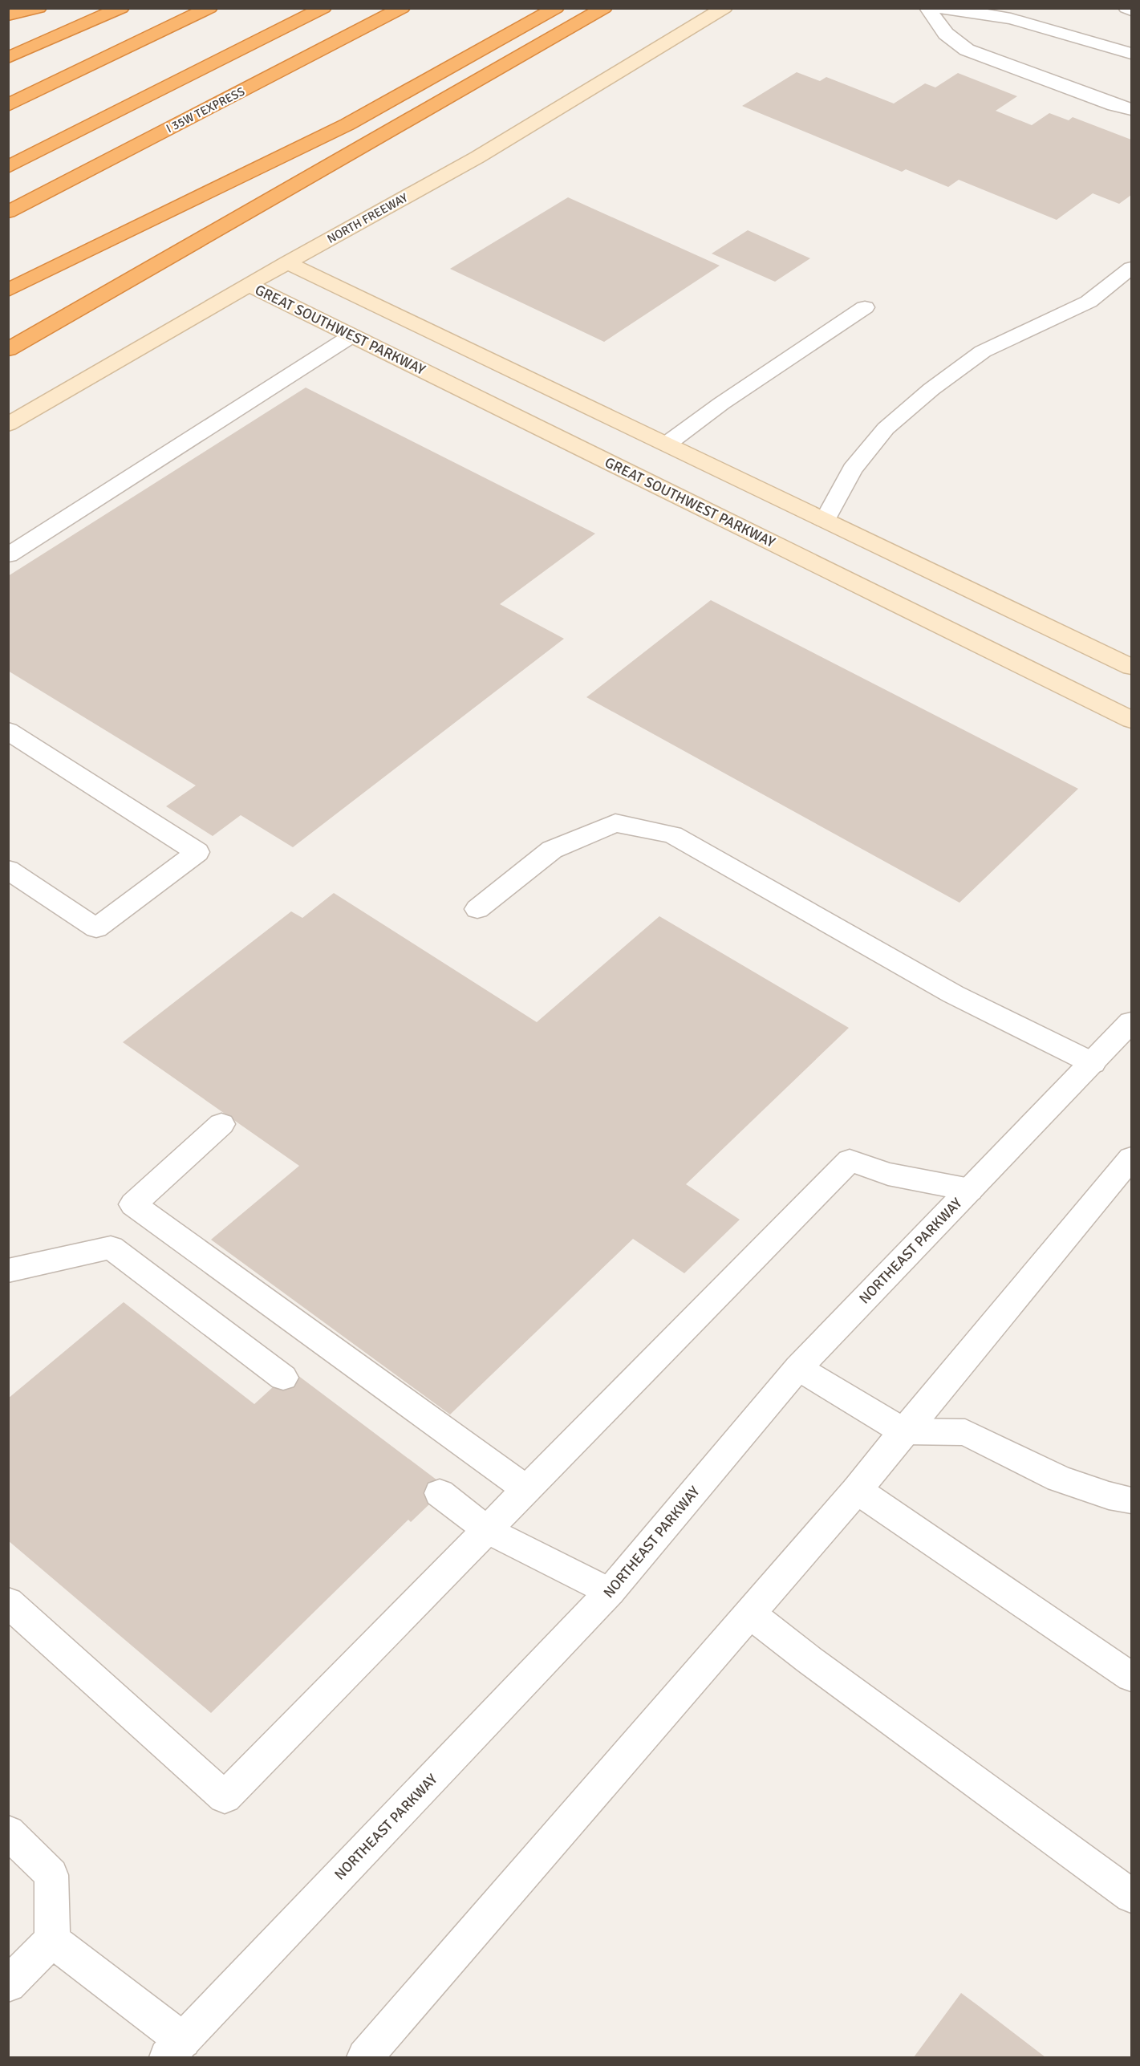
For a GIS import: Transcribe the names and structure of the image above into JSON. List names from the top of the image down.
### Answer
{
  "streets": {
    "highway": ["I 35W TEXPRESS"],
    "street": ["NORTH FREEWAY", "GREAT SOUTHWEST PARKWAY", "NORTHEAST PARKWAY"]
  },
  "crossings": [
    ["NORTH FREEWAY", "GREAT SOUTHWEST PARKWAY"]
  ]
}
